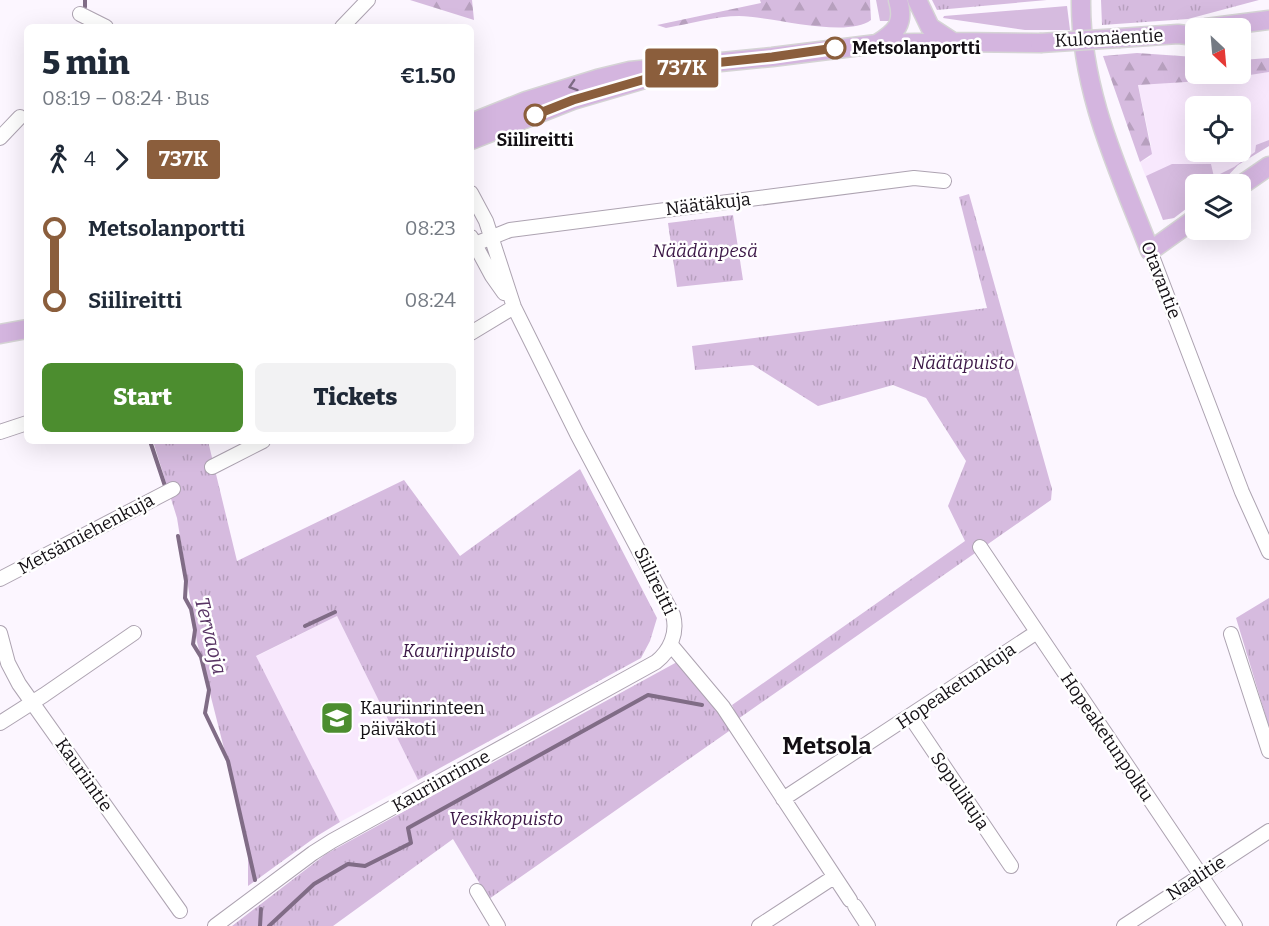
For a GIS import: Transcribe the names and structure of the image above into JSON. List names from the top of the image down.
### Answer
{
  "streets": {
    "main road": ["Kulomäentie", "Otavantie"],
    "street": [
      "Näätäkuja",
      "Metsämiehenkuja",
      "Siilireitti",
      "Hopeaketunkuja",
      "Hopeaketunpolku",
      "Kauriintie",
      "Kauriinrinne",
      "Sopulikuja",
      "Naalitie"
    ]
  },
  "crossings": [
    ["Näätäkuja", "Siilireitti"],
    ["Siilireitti", "Kauriinrinne"],
    ["Hopeaketunkuja", "Hopeaketunpolku"],
    ["Hopeaketunkuja", "Sopulikuja"],
    ["Hopeaketunpolku", "Naalitie"]
  ],
  "districts": ["Metsola"],
  "water": ["Tervaoja"],
  "parks": [
    "Näädänpesä",
    "Näätäpuisto",
    "Kauriinpuisto",
    "Vesikkopuisto"
  ],
  "places": {
    "other": ["Metsolanportti", "Siilireitti"],
    "school or university": ["Kauriinrinteen päiväkoti"]
  },
  "lines": ["bus line 737K"],
  "north": "bottom right",
  "page": {
    "on_map": "737K",
    "heading": ["5 min", "08:19 – 08:24 · Bus", "€1.50"],
    "legs": ["4", "737K"],
    "list": [
      {
        "name": "Metsolanportti",
        "value": "08:23"
      },
      {
        "name": "Siilireitti",
        "value": "08:24"
      }
    ],
    "buttons": ["Start", "Tickets"]
  }
}
